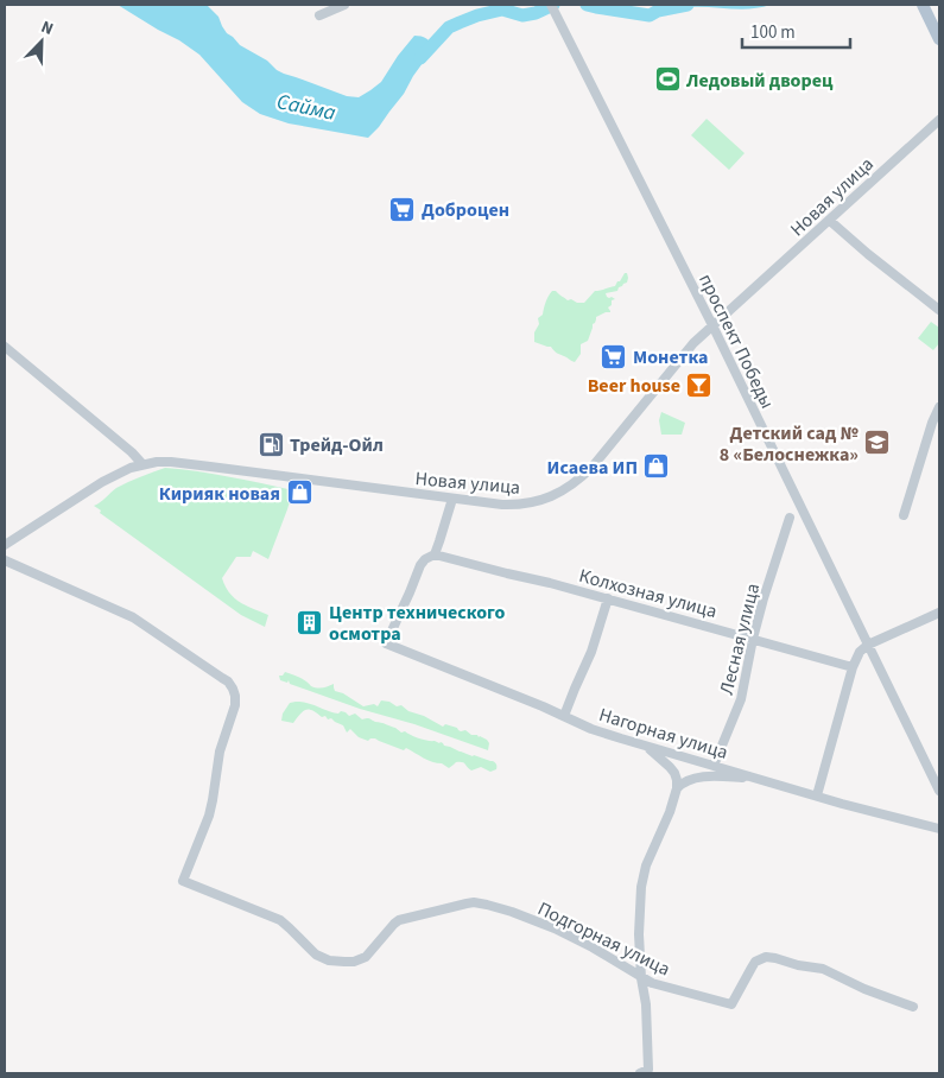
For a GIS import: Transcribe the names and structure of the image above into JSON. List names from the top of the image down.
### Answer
{
  "streets": {
    "street": [
      "Новая улица",
      "проспект Победы",
      "Колхозная улица",
      "Лесная улица",
      "Нагорная улица",
      "Подгорная улица"
    ]
  },
  "crossings": [
    ["Новая улица", "проспект Победы"],
    ["Колхозная улица", "Лесная улица"],
    ["Колхозная улица", "Нагорная улица"],
    ["Лесная улица", "Нагорная улица"]
  ],
  "water": ["Сайма"],
  "places": {
    "sports": ["Ледовый дворец"],
    "supermarket": ["Доброцен", "Монетка"],
    "bar": ["Beer house"],
    "school or university": ["Детский сад № 8 «Белоснежка»"],
    "fuel station": ["Трейд-Ойл"],
    "shop": ["Исаева ИП", "Кирияк новая"],
    "building": ["Центр технического осмотра"]
  },
  "scale_bar": "100 m",
  "north": "top right"
}
